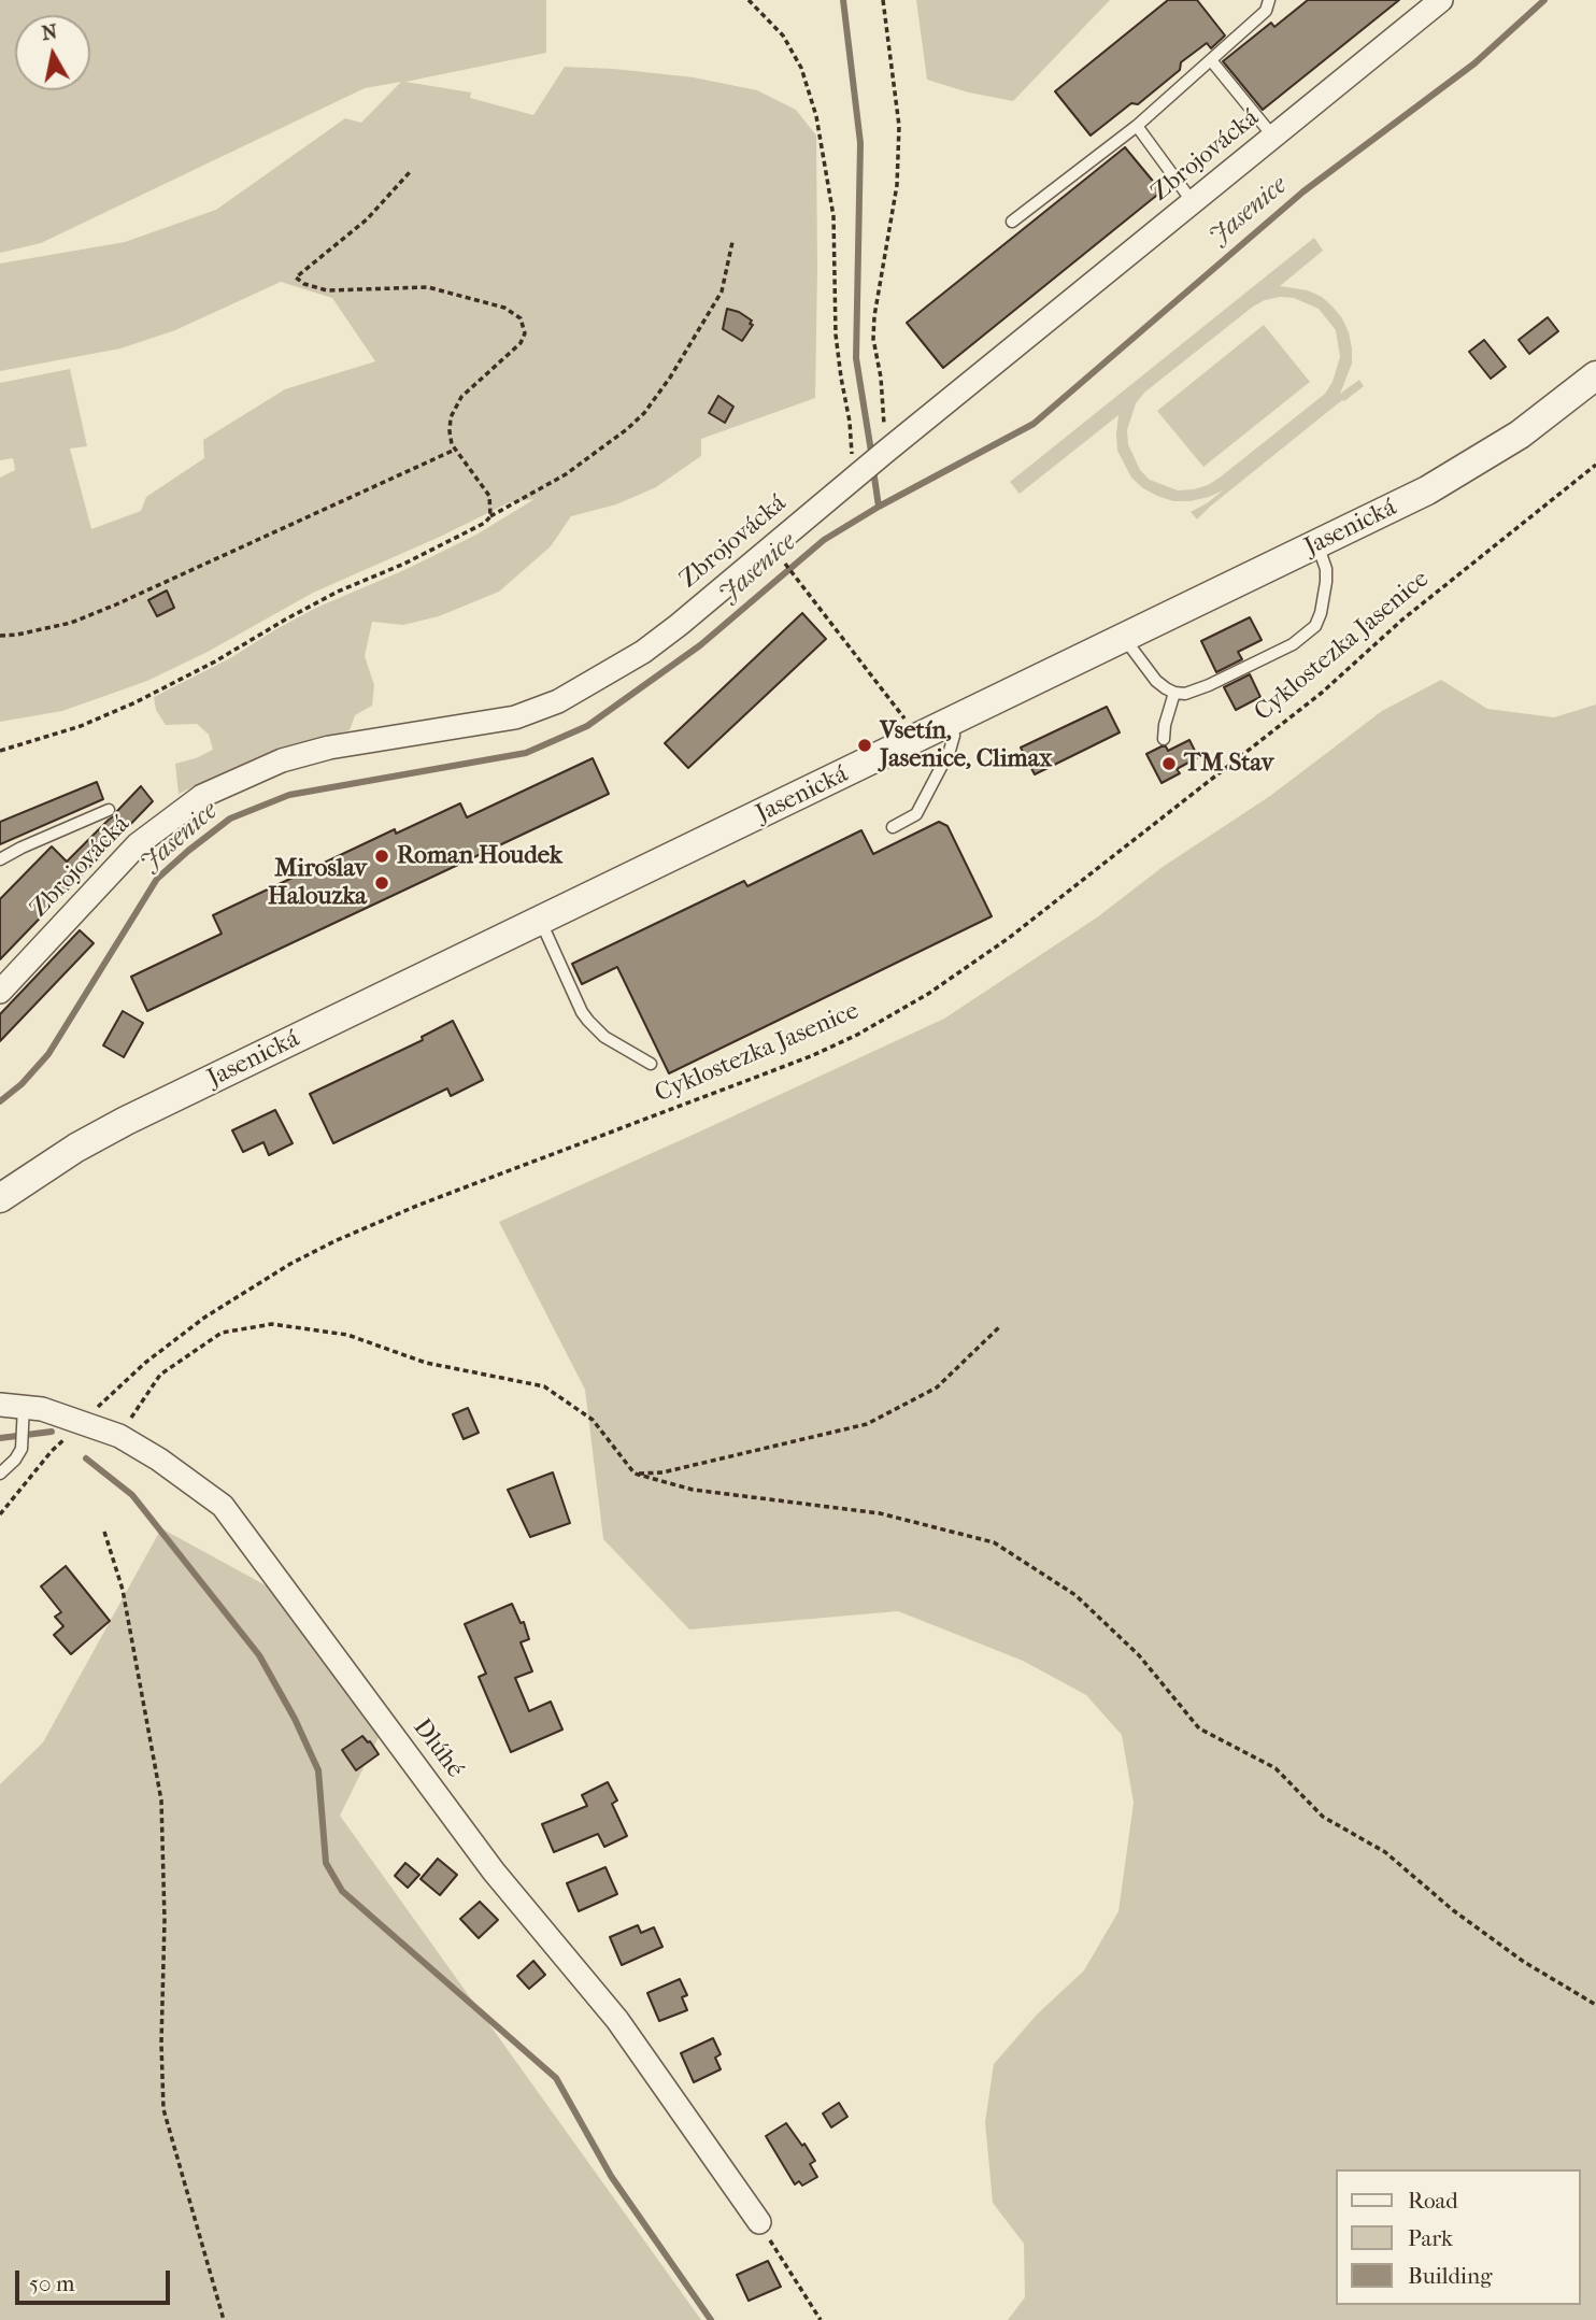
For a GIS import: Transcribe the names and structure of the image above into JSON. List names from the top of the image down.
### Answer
{
  "streets": {
    "street": ["Zbrojovácká", "Jasenická", "Dlúhé"],
    "path": ["Cyklostezka Jasenice"]
  },
  "crossings": [
    ["Cyklostezka Jasenice", "Dlúhé"]
  ],
  "water": ["Jasenice"],
  "places": [
    "Vsetín, Jasenice, Climax",
    "TM Stav",
    "Roman Houdek",
    "Miroslav Halouzka"
  ],
  "legend": ["Road", "Park", "Building"],
  "scale_bar": "50 m",
  "north": "top"
}
